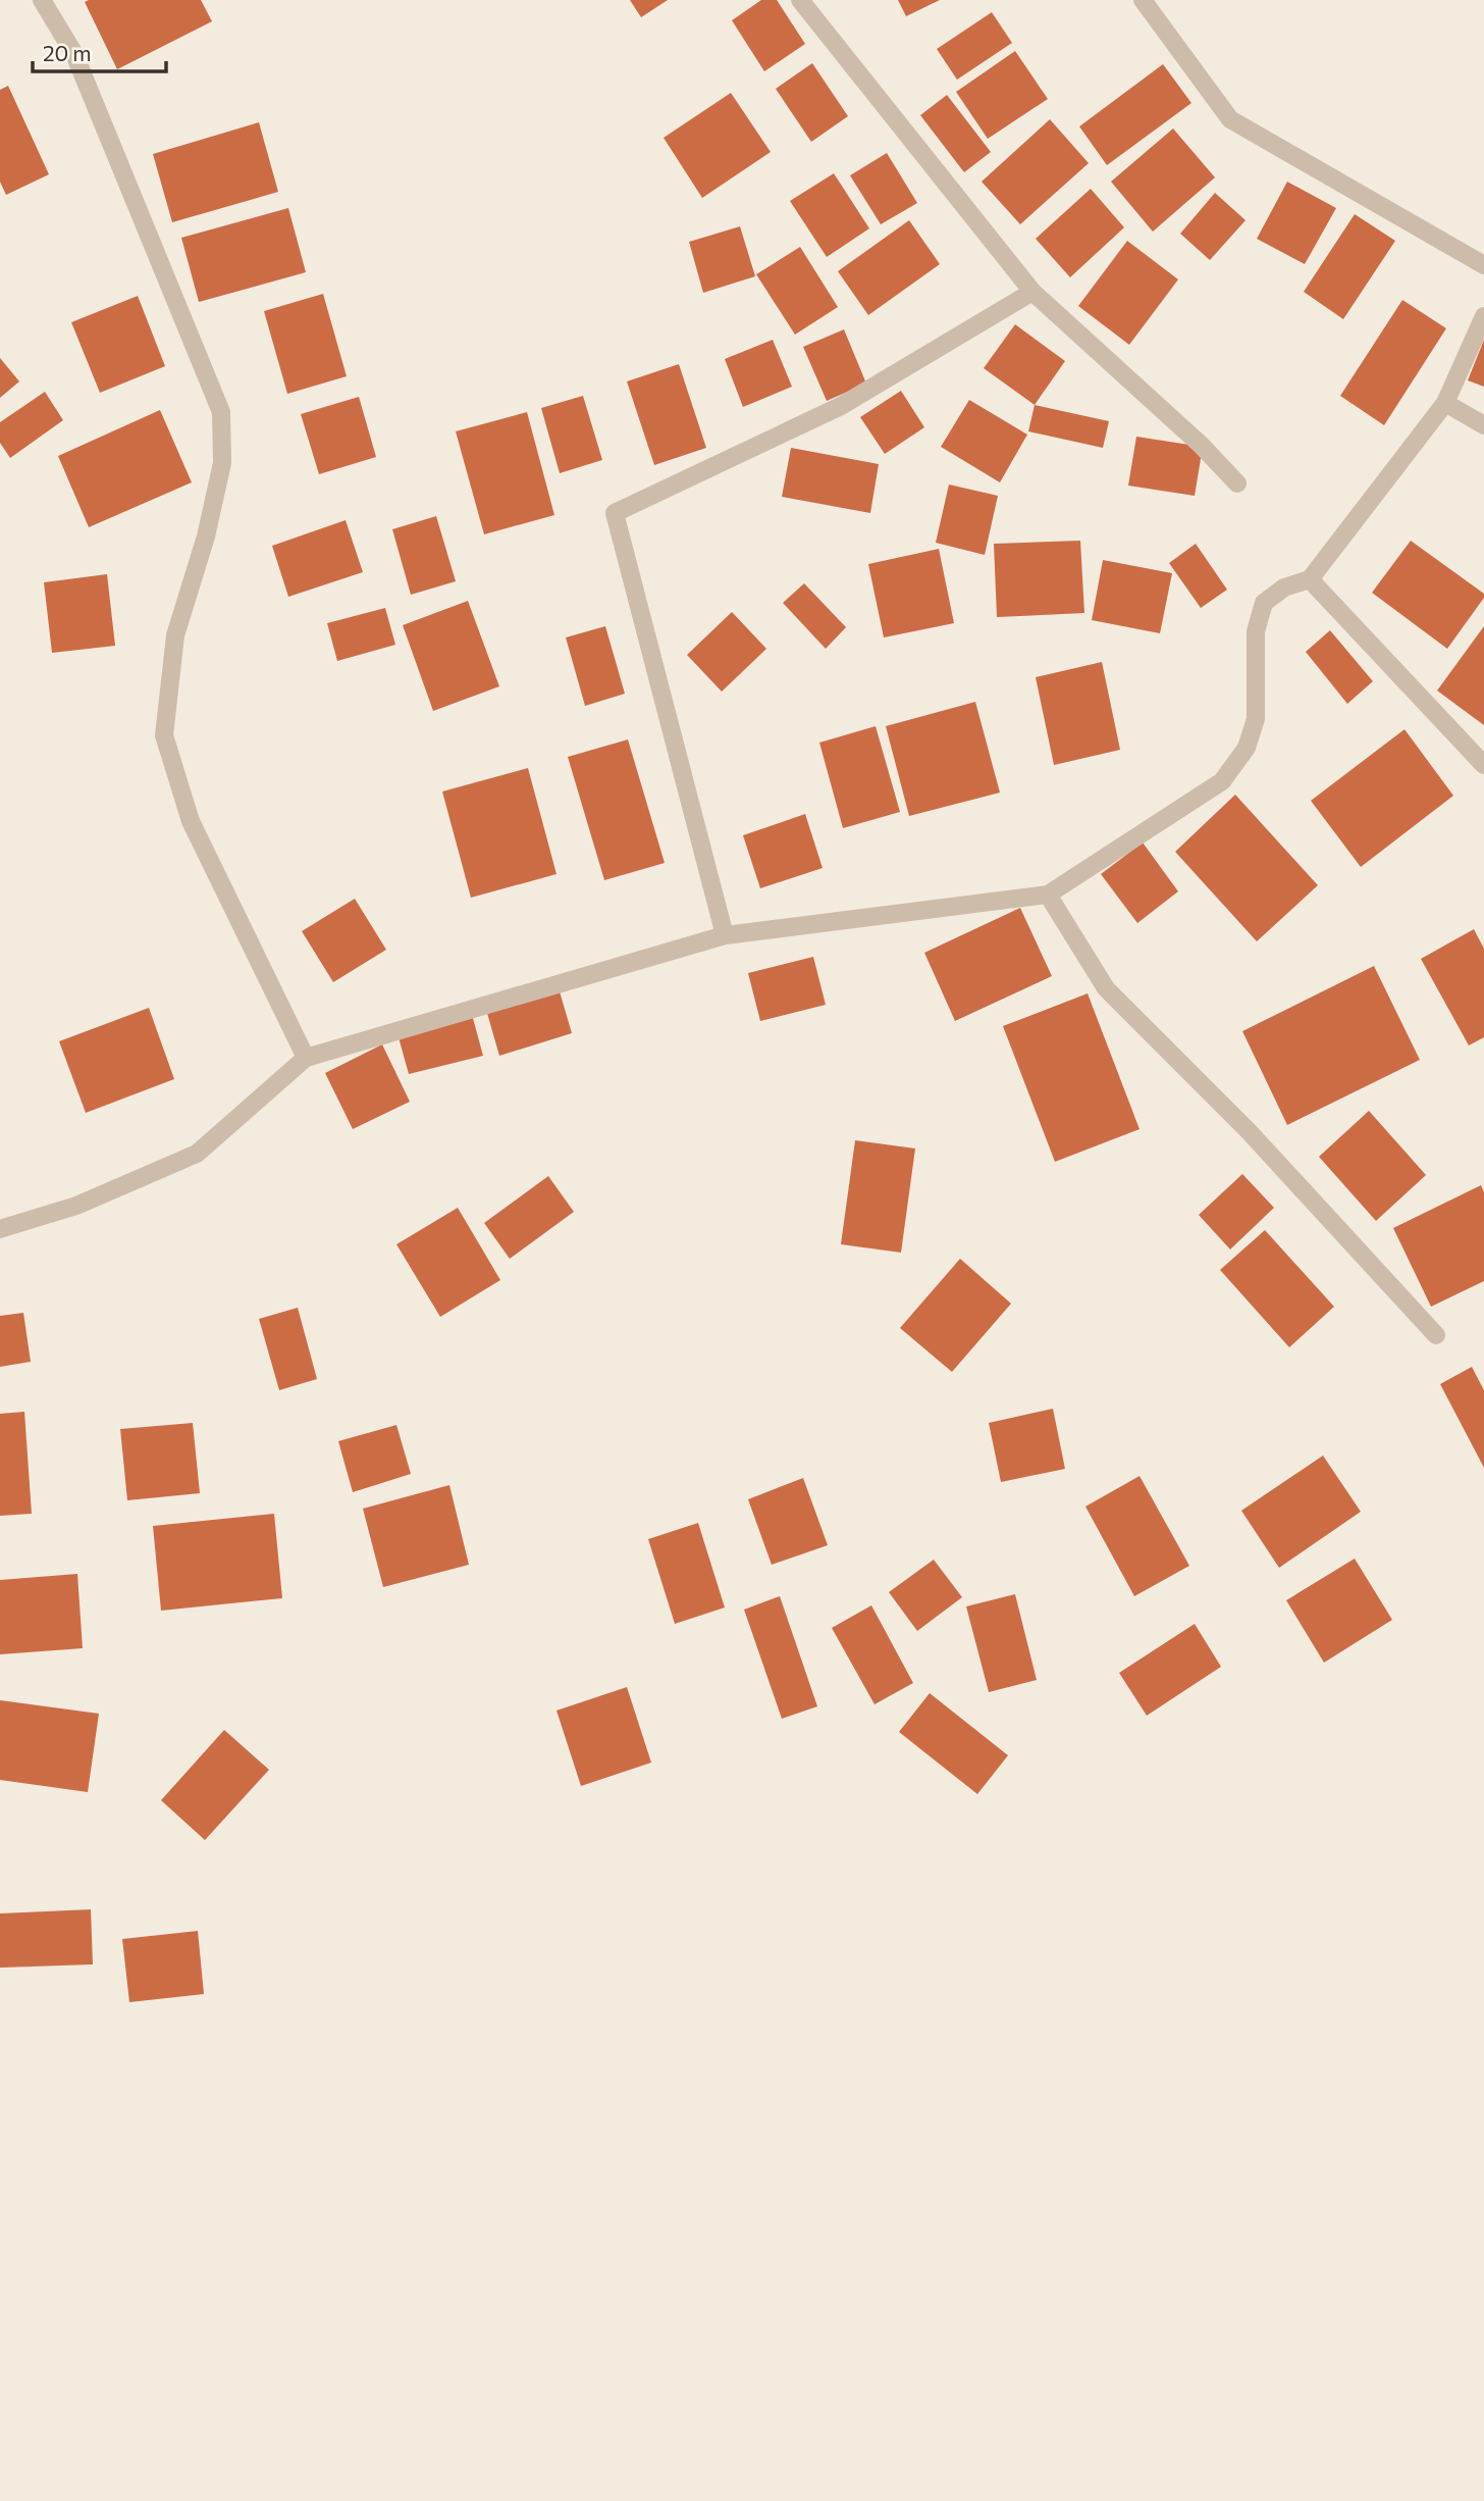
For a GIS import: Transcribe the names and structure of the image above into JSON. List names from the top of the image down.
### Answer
{
  "scale_bar": "20 m"
}
